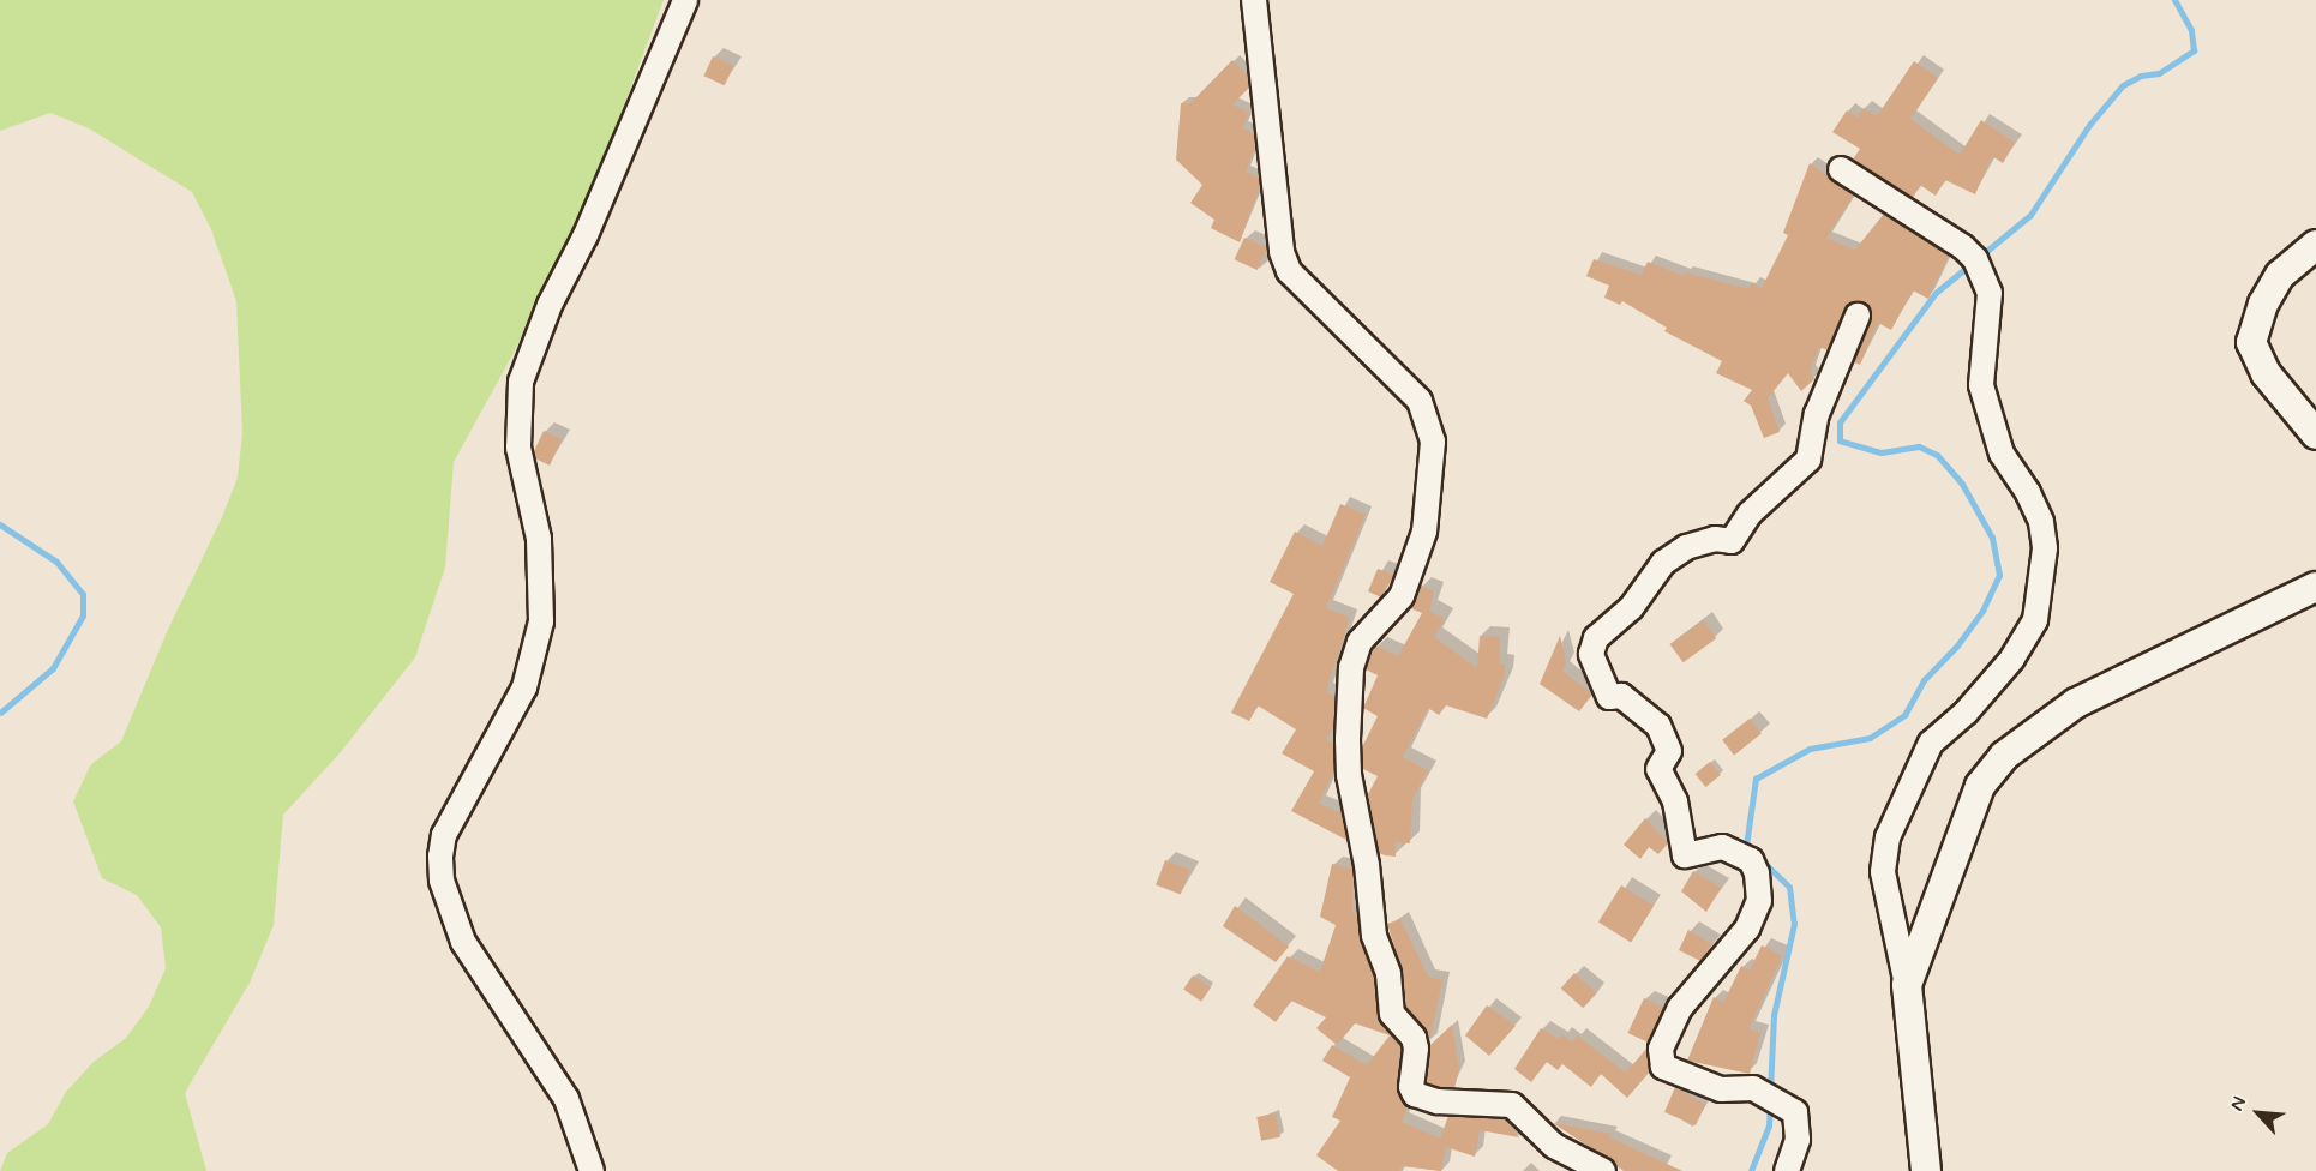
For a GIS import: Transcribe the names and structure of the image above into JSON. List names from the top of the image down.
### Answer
{
  "north": "top left"
}
